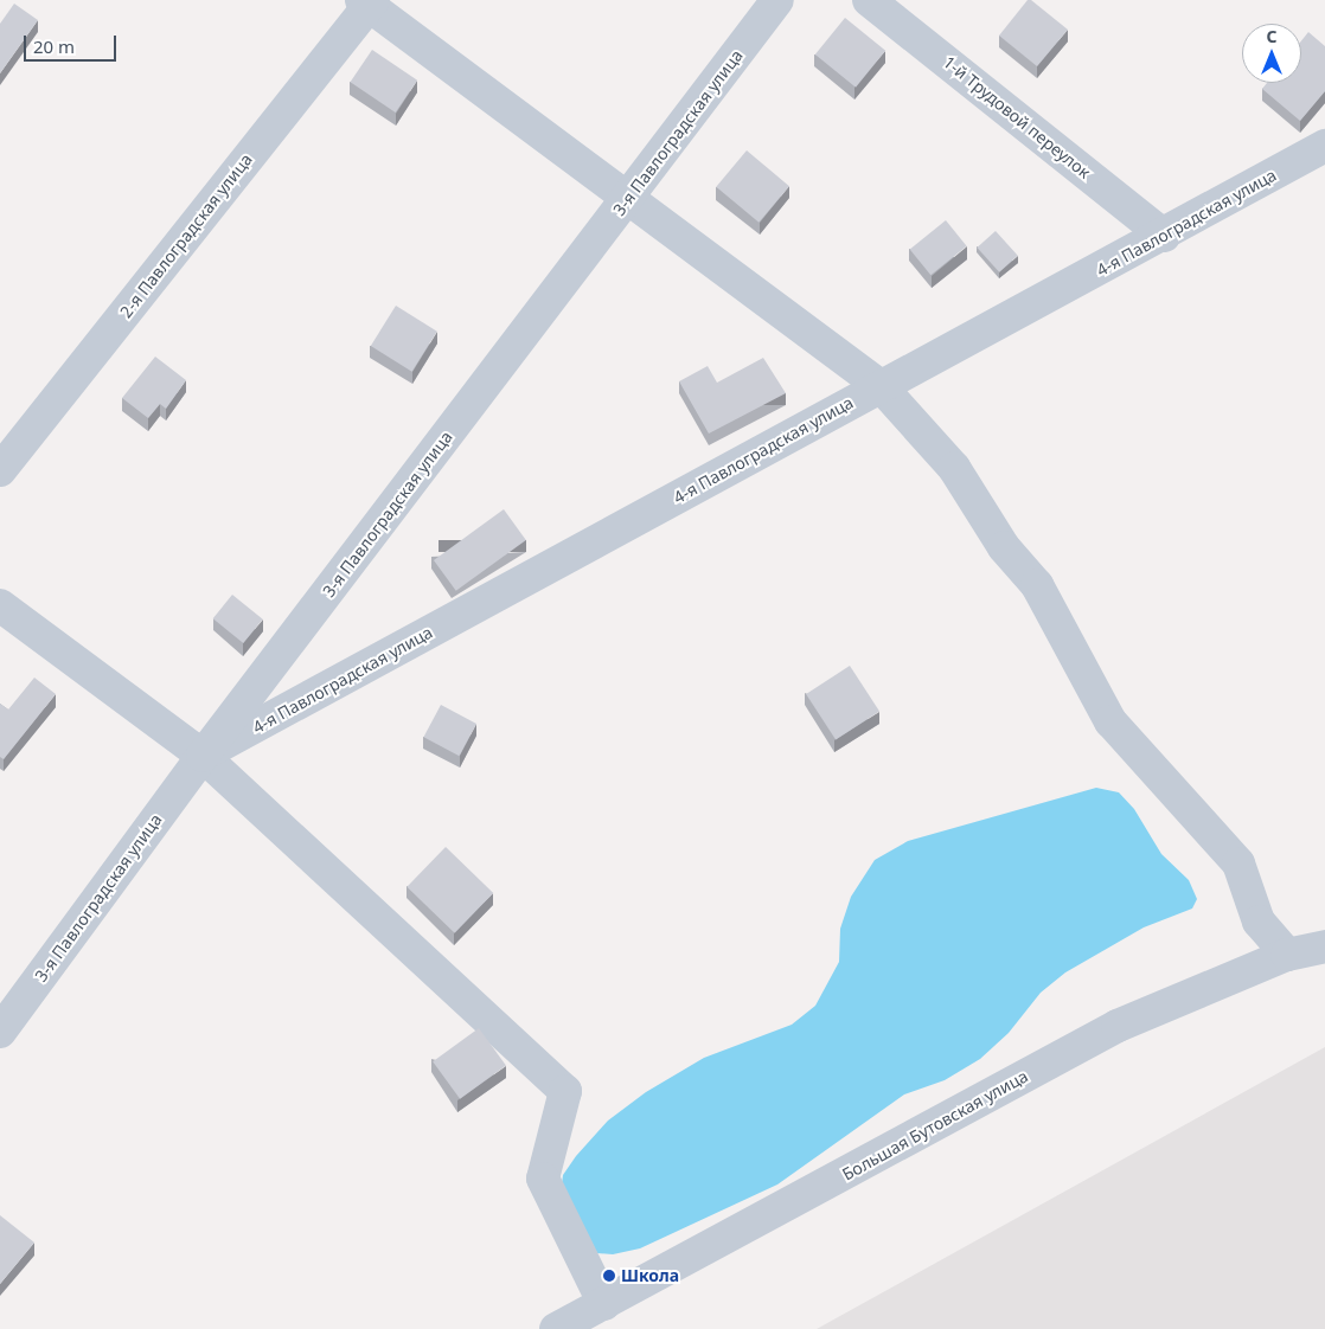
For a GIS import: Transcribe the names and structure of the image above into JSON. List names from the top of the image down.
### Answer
{
  "streets": {
    "street": [
      "1-й Трудовой переулок",
      "3-я Павлоградская улица",
      "4-я Павлоградская улица",
      "2-я Павлоградская улица",
      "Большая Бутовская улица"
    ]
  },
  "crossings": [
    ["1-й Трудовой переулок", "4-я Павлоградская улица"],
    ["3-я Павлоградская улица", "4-я Павлоградская улица"]
  ],
  "places": ["Школа"],
  "scale_bar": "20 m",
  "north": "top"
}
